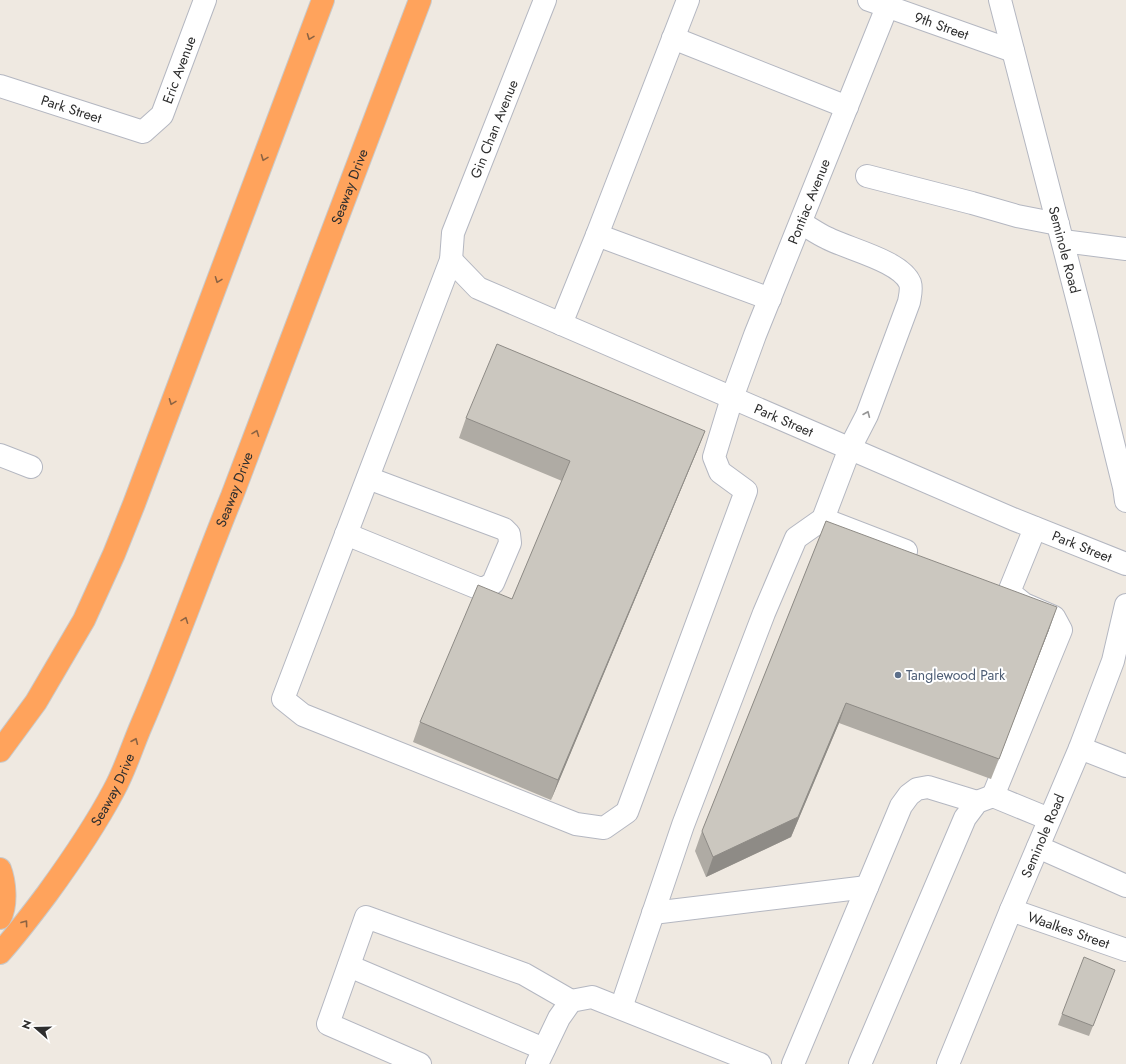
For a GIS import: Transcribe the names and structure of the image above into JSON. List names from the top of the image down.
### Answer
{
  "streets": {
    "highway": ["Seaway Drive"],
    "street": [
      "9th Street",
      "Eric Avenue",
      "Park Street",
      "Gin Chan Avenue",
      "Pontiac Avenue",
      "Seminole Road",
      "Waalkes Street"
    ]
  },
  "crossings": [
    ["9th Street", "Pontiac Avenue"],
    ["9th Street", "Seminole Road"],
    ["Eric Avenue", "Park Street"],
    ["Park Street", "Gin Chan Avenue"],
    ["Park Street", "Pontiac Avenue"],
    ["Gin Chan Avenue", "Pontiac Avenue"],
    ["Seminole Road", "Waalkes Street"]
  ],
  "places": ["Tanglewood Park"],
  "north": "left"
}
